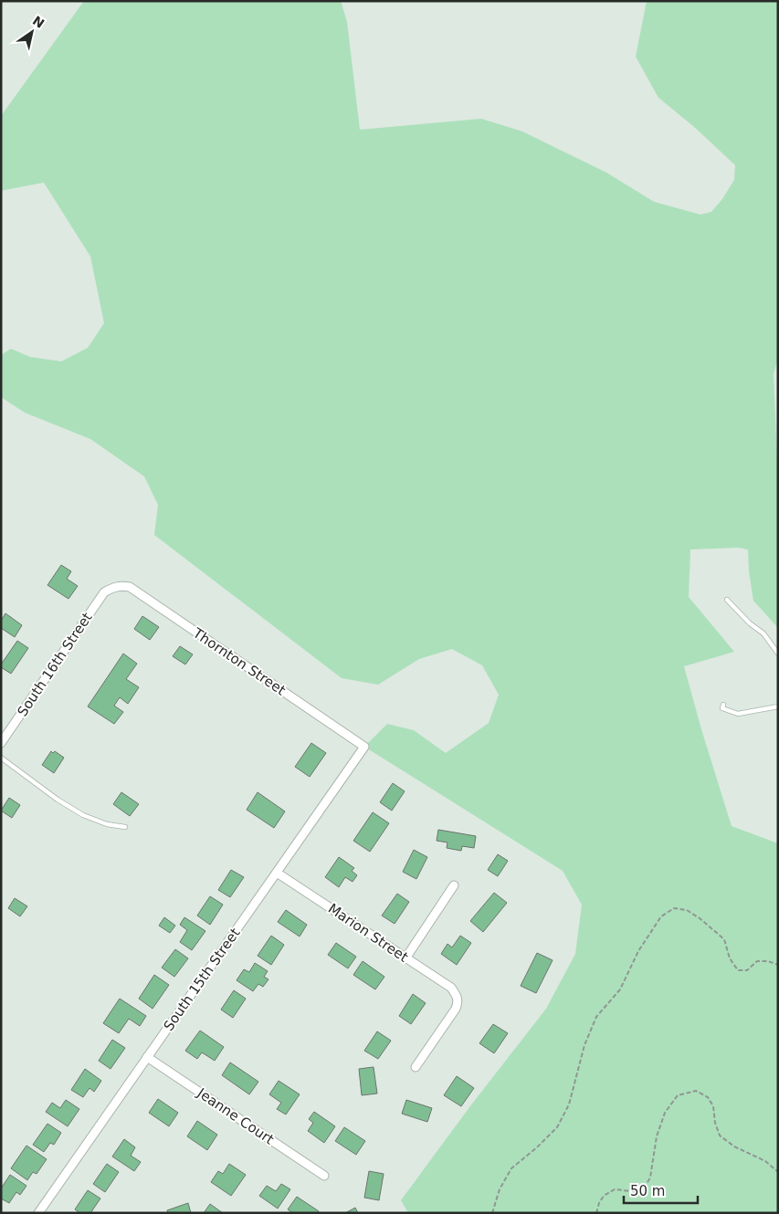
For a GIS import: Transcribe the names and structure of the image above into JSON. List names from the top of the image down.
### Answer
{
  "streets": {
    "street": [
      "Thornton Street",
      "South 16th Street",
      "Marion Street",
      "South 15th Street",
      "Jeanne Court"
    ]
  },
  "crossings": [
    ["Thornton Street", "South 16th Street"],
    ["Thornton Street", "South 15th Street"],
    ["Marion Street", "South 15th Street"],
    ["South 15th Street", "Jeanne Court"]
  ],
  "scale_bar": "50 m",
  "north": "top right"
}
